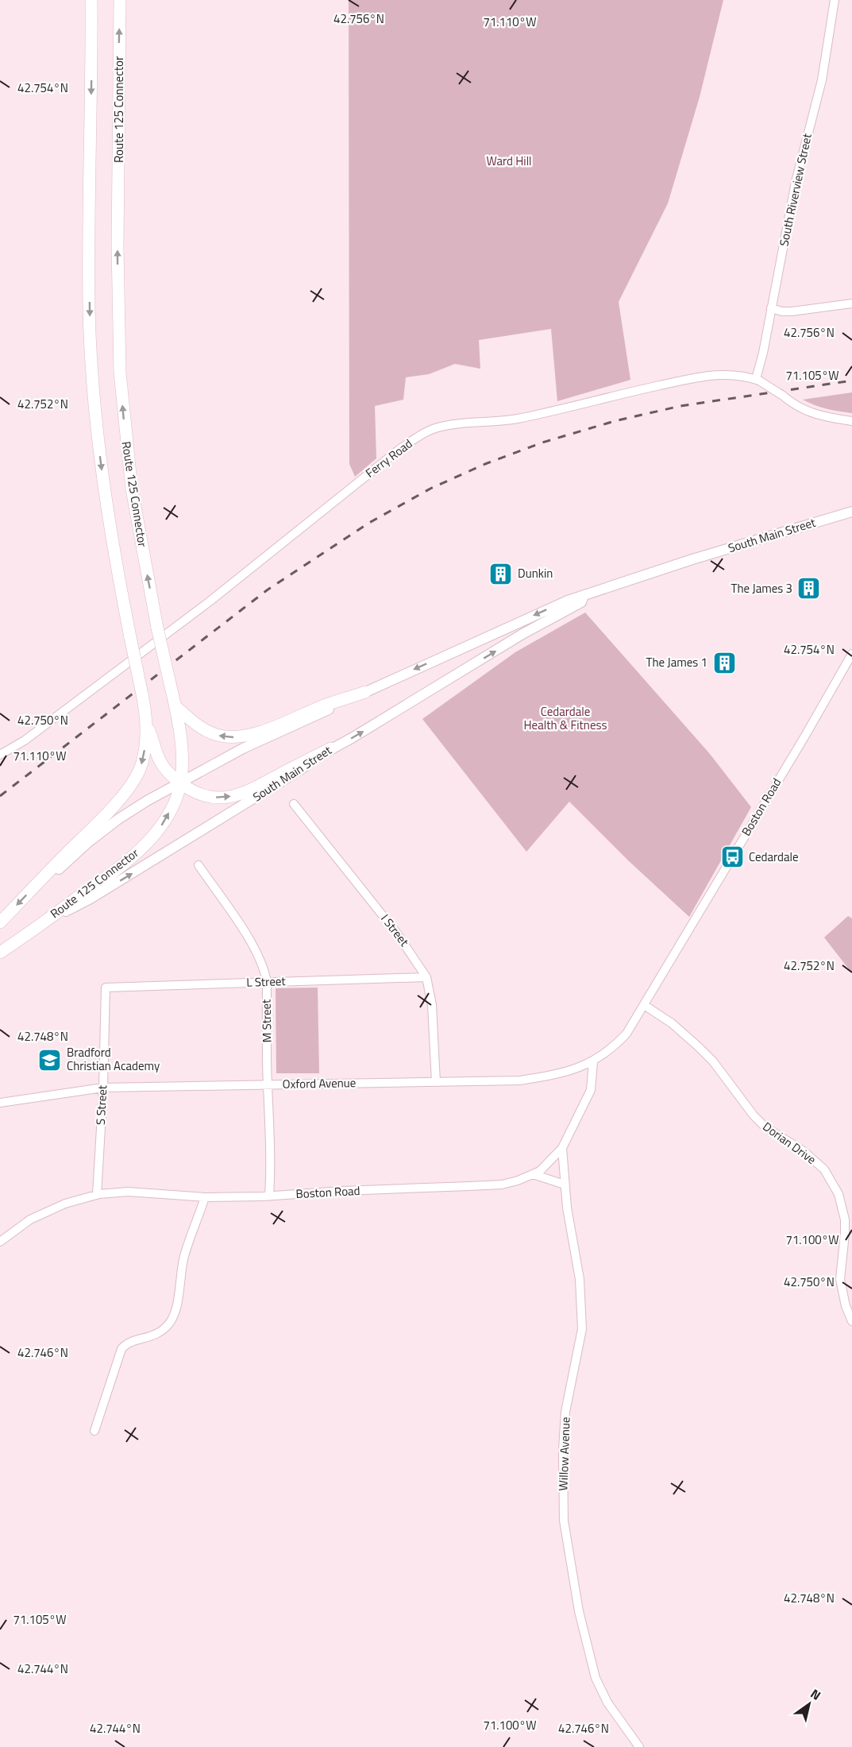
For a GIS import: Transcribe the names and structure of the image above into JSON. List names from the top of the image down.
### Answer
{
  "streets": {
    "highway": ["Route 125 Connector", "South Main Street"],
    "street": [
      "South Riverview Street",
      "Ferry Road",
      "Boston Road",
      "I Street",
      "L Street",
      "M Street",
      "Oxford Avenue",
      "S Street",
      "Dorian Drive",
      "Willow Avenue"
    ]
  },
  "crossings": [
    ["Route 125 Connector", "South Main Street"],
    ["South Riverview Street", "Ferry Road"],
    ["Boston Road", "M Street"],
    ["Boston Road", "Oxford Avenue"],
    ["Boston Road", "S Street"],
    ["Boston Road", "Dorian Drive"],
    ["Boston Road", "Willow Avenue"],
    ["I Street", "L Street"],
    ["I Street", "Oxford Avenue"],
    ["L Street", "M Street"],
    ["L Street", "S Street"],
    ["M Street", "Oxford Avenue"],
    ["Oxford Avenue", "S Street"]
  ],
  "parks": ["Ward Hill", "Cedardale Health & Fitness"],
  "places": {
    "building": ["Dunkin", "The James 3", "The James 1"],
    "bus stop": ["Cedardale"],
    "school or university": ["Bradford Christian Academy"]
  },
  "north": "top right",
  "coordinates": [
    "42.756°N",
    "71.110°W",
    "42.754°N",
    "71.105°W",
    "42.752°N",
    "42.750°N",
    "42.748°N",
    "71.100°W",
    "42.746°N",
    "42.744°N"
  ]
}
